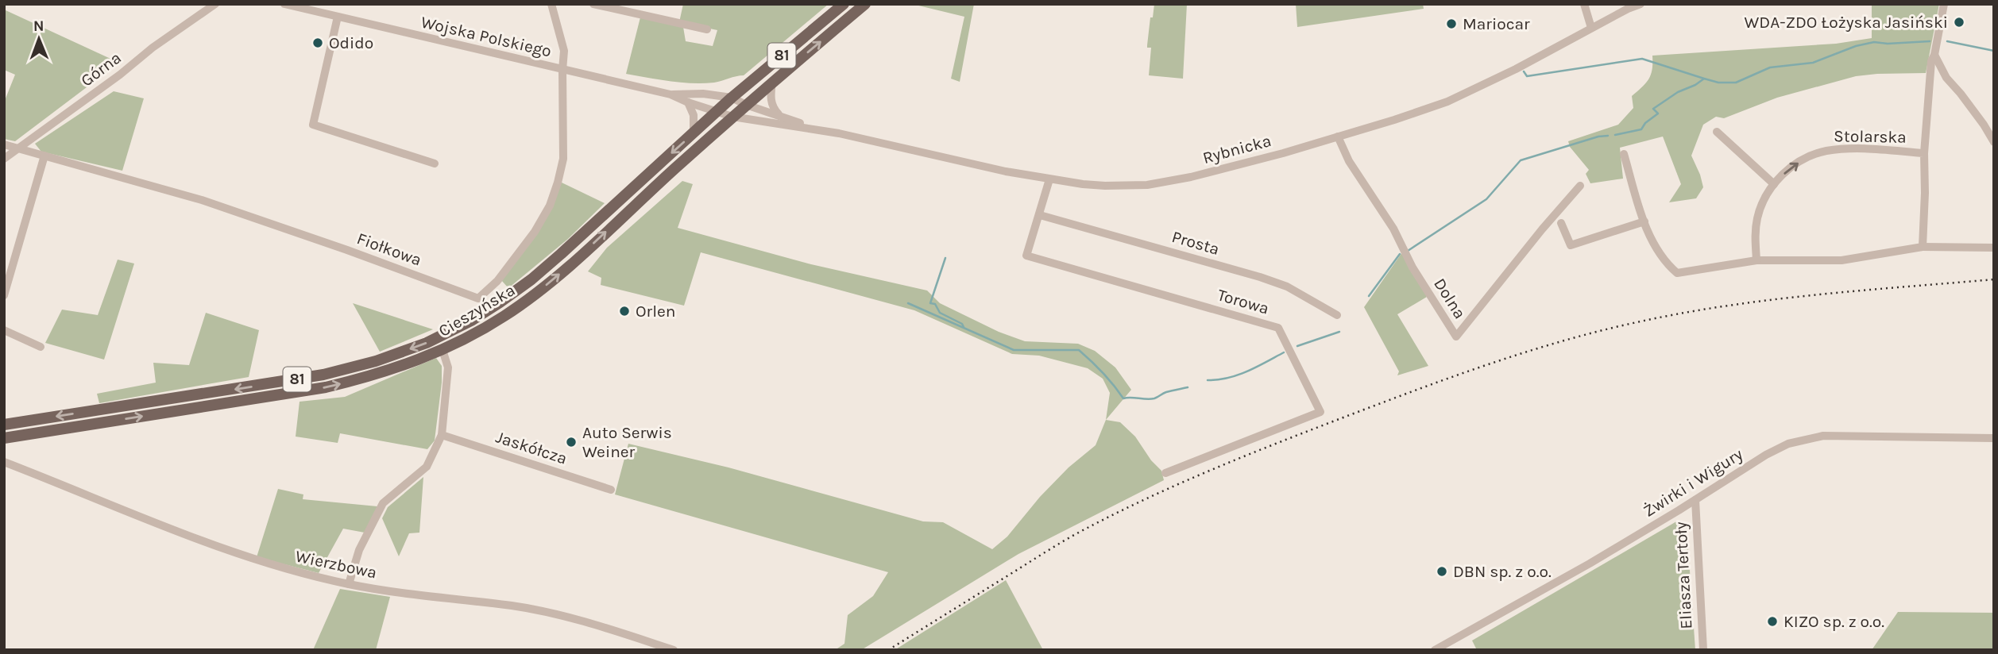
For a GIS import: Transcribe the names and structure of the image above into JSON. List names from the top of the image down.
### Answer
{
  "streets": {
    "main road": ["81", "Cieszyńska"],
    "street": [
      "Wojska Polskiego",
      "Górna",
      "Stolarska",
      "Rybnicka",
      "Prosta",
      "Fiołkowa",
      "Dolna",
      "Torowa",
      "Jaskółcza",
      "Żwirki i Wigury",
      "Wierzbowa",
      "Eliasza Tertoły"
    ]
  },
  "crossings": [
    ["Wojska Polskiego", "Rybnicka"],
    ["Wojska Polskiego", "Fiołkowa"],
    ["Wojska Polskiego", "Cieszyńska"],
    ["Górna", "Fiołkowa"],
    ["Rybnicka", "Dolna"],
    ["Rybnicka", "Torowa"],
    ["Rybnicka", "Cieszyńska"],
    ["Prosta", "Torowa"],
    ["Żwirki i Wigury", "Eliasza Tertoły"]
  ],
  "places": [
    "WDA-ZDO Łożyska Jasiński",
    "Mariocar",
    "Odido",
    "Orlen",
    "Auto Serwis Weiner",
    "DBN sp. z o.o.",
    "KIZO sp. z o.o."
  ],
  "north": "top"
}
